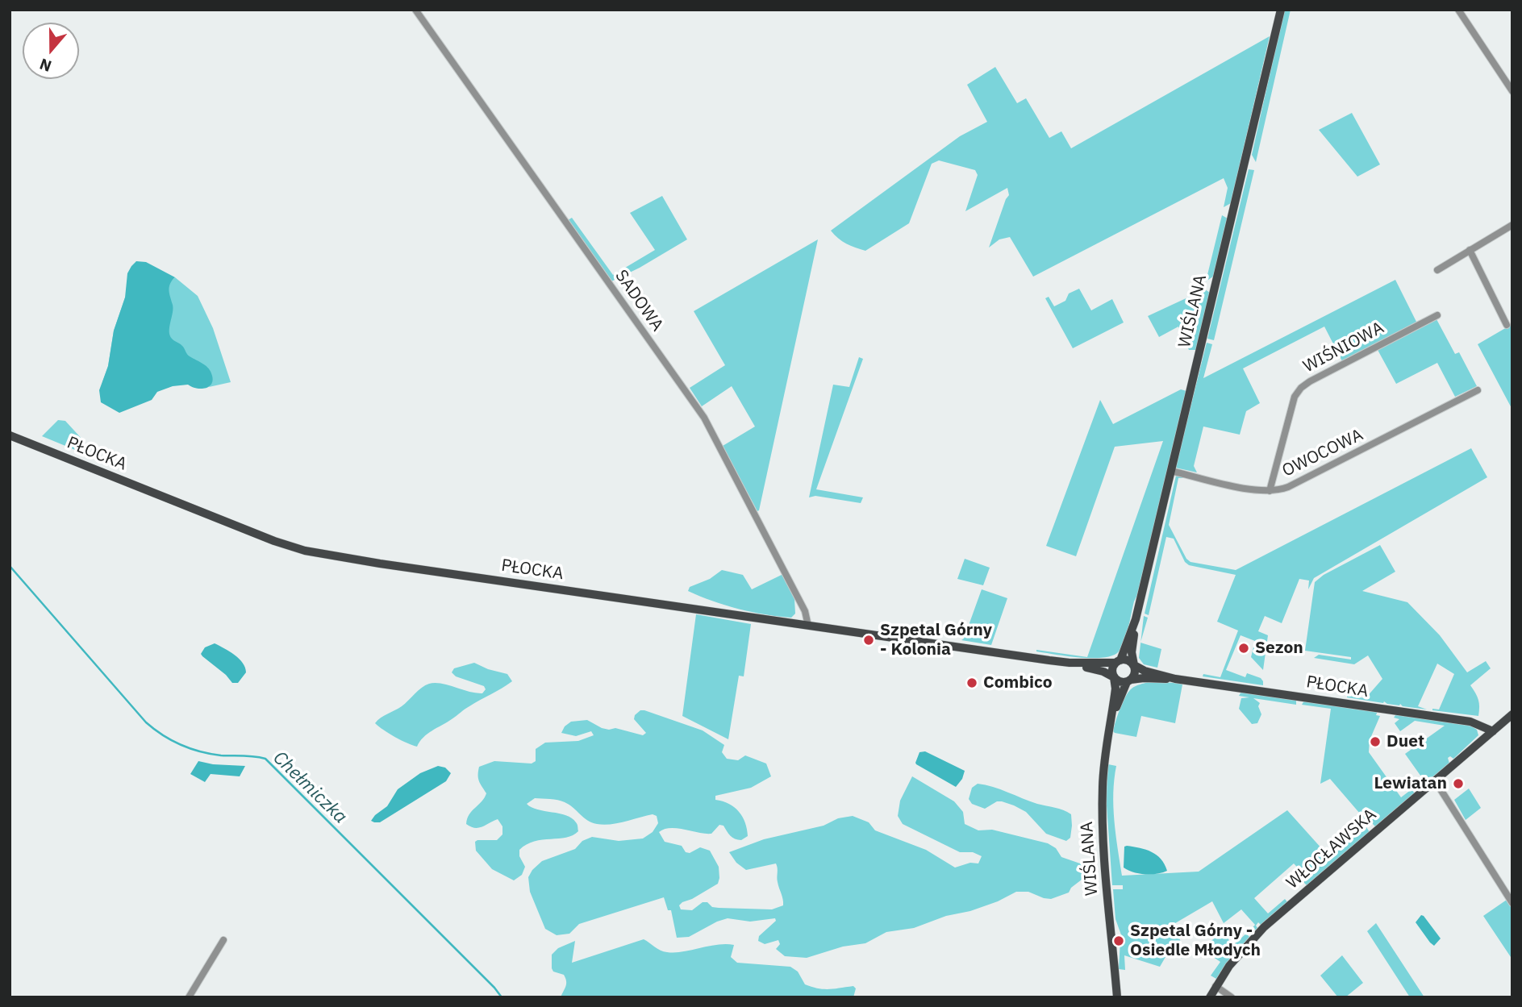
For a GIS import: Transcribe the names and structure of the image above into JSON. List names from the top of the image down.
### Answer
{
  "streets": {
    "main road": ["WIŚLANA", "PŁOCKA", "WŁOCŁAWSKA"],
    "street": ["SADOWA", "WIŚNIOWA", "OWOCOWA"]
  },
  "crossings": [
    ["SADOWA", "PŁOCKA"],
    ["WIŚLANA", "OWOCOWA"],
    ["WIŚLANA", "PŁOCKA"],
    ["WIŚNIOWA", "OWOCOWA"],
    ["PŁOCKA", "WŁOCŁAWSKA"]
  ],
  "water": ["Chełmiczka"],
  "places": [
    "Szpetal Górny - Kolonia",
    "Sezon",
    "Combico",
    "Duet",
    "Lewiatan",
    "Szpetal Górny - Osiedle Młodych"
  ],
  "north": "bottom"
}
